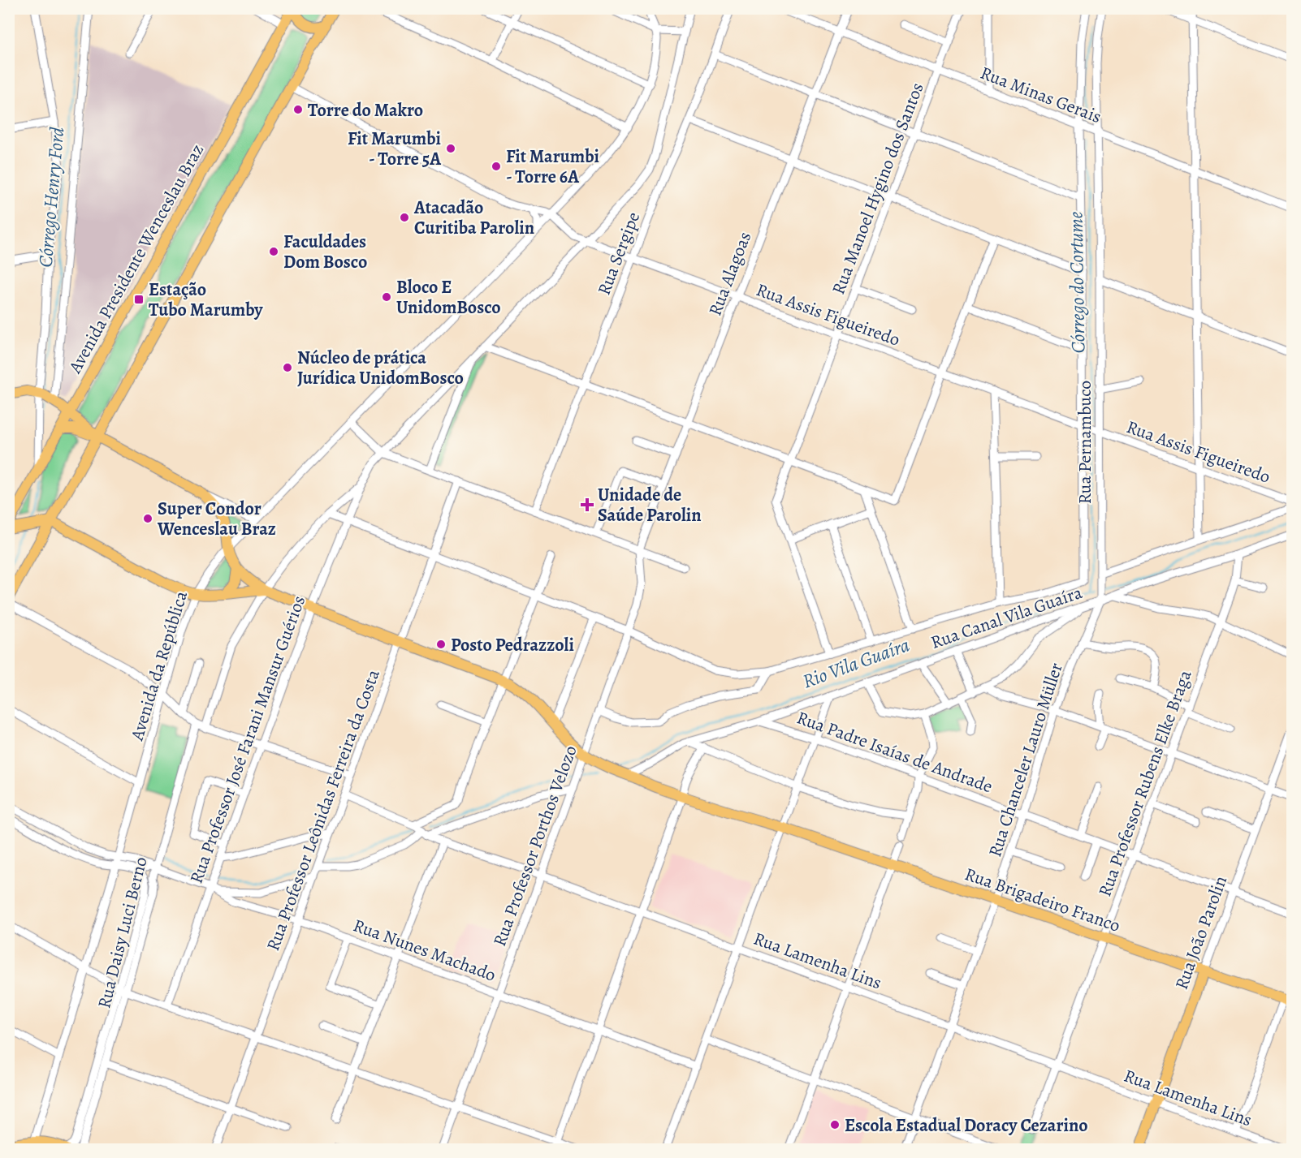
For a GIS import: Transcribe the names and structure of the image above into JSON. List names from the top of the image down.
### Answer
{
  "streets": {
    "main road": ["Avenida Presidente Wenceslau Braz", "Rua Brigadeiro Franco", "Rua João Parolin"],
    "street": [
      "Rua Minas Gerais",
      "Rua Manoel Hygino dos Santos",
      "Rua Sergipe",
      "Rua Alagoas",
      "Rua Assis Figueiredo",
      "Rua Pernambuco",
      "Rua Canal Vila Guaíra",
      "Avenida da República",
      "Rua Professor José Farani Mansur Guérios",
      "Rua Padre Isaías de Andrade",
      "Rua Chanceler Lauro Müller",
      "Rua Professor Rubens Elke Braga",
      "Rua Professor Leônidas Ferreira da Costa",
      "Rua Professor Porthos Velozo",
      "Rua Daisy Luci Berno",
      "Rua Nunes Machado",
      "Rua Lamenha Lins"
    ]
  },
  "crossings": [
    ["Rua Minas Gerais", "Rua Manoel Hygino dos Santos"],
    ["Rua Minas Gerais", "Rua Alagoas"],
    ["Rua Minas Gerais", "Rua Pernambuco"],
    ["Rua Manoel Hygino dos Santos", "Rua Assis Figueiredo"],
    ["Rua Manoel Hygino dos Santos", "Rua Canal Vila Guaíra"],
    ["Rua Sergipe", "Rua Assis Figueiredo"],
    ["Rua Alagoas", "Rua Assis Figueiredo"],
    ["Rua Alagoas", "Rua Professor Porthos Velozo"],
    ["Rua Assis Figueiredo", "Rua Pernambuco"],
    ["Rua Assis Figueiredo", "Avenida da República"],
    ["Rua Pernambuco", "Rua Canal Vila Guaíra"],
    ["Rua Pernambuco", "Rua Chanceler Lauro Müller"],
    ["Rua Canal Vila Guaíra", "Rua Professor José Farani Mansur Guérios"],
    ["Rua Canal Vila Guaíra", "Rua Padre Isaías de Andrade"],
    ["Rua Canal Vila Guaíra", "Rua Chanceler Lauro Müller"],
    ["Rua Canal Vila Guaíra", "Rua Professor Rubens Elke Braga"],
    ["Rua Canal Vila Guaíra", "Rua Professor Leônidas Ferreira da Costa"],
    ["Rua Canal Vila Guaíra", "Rua Professor Porthos Velozo"],
    ["Rua Canal Vila Guaíra", "Rua Brigadeiro Franco"],
    ["Avenida da República", "Rua Nunes Machado"],
    ["Rua Professor José Farani Mansur Guérios", "Rua Brigadeiro Franco"],
    ["Rua Professor José Farani Mansur Guérios", "Rua Nunes Machado"],
    ["Rua Padre Isaías de Andrade", "Rua Chanceler Lauro Müller"],
    ["Rua Padre Isaías de Andrade", "Rua Professor Rubens Elke Braga"],
    ["Rua Padre Isaías de Andrade", "Rua João Parolin"],
    ["Rua Chanceler Lauro Müller", "Rua Brigadeiro Franco"],
    ["Rua Chanceler Lauro Müller", "Rua Lamenha Lins"],
    ["Rua Professor Rubens Elke Braga", "Rua Brigadeiro Franco"],
    ["Rua Professor Rubens Elke Braga", "Rua Lamenha Lins"],
    ["Rua Professor Leônidas Ferreira da Costa", "Rua Brigadeiro Franco"],
    ["Rua Professor Leônidas Ferreira da Costa", "Rua Nunes Machado"],
    ["Rua Professor Leônidas Ferreira da Costa", "Rua Lamenha Lins"],
    ["Rua Professor Porthos Velozo", "Rua Brigadeiro Franco"],
    ["Rua Professor Porthos Velozo", "Rua Nunes Machado"],
    ["Rua Professor Porthos Velozo", "Rua Lamenha Lins"],
    ["Rua Brigadeiro Franco", "Rua João Parolin"],
    ["Rua Daisy Luci Berno", "Rua Nunes Machado"],
    ["Rua João Parolin", "Rua Lamenha Lins"]
  ],
  "water": ["Córrego Henry Ford", "Córrego do Cortume", "Rio Vila Guaíra"],
  "places": {
    "other": [
      "Torre do Makro",
      "Fit Marumbi - Torre 5A",
      "Fit Marumbi - Torre 6A",
      "Atacadão Curitiba Parolin",
      "Faculdades Dom Bosco",
      "Bloco E UnidomBosco",
      "Núcleo de prática Jurídica UnidomBosco",
      "Super Condor Wenceslau Braz",
      "Posto Pedrazzoli",
      "Escola Estadual Doracy Cezarino"
    ],
    "transit": ["Estação Tubo Marumby"],
    "health": ["Unidade de Saúde Parolin"]
  }
}
